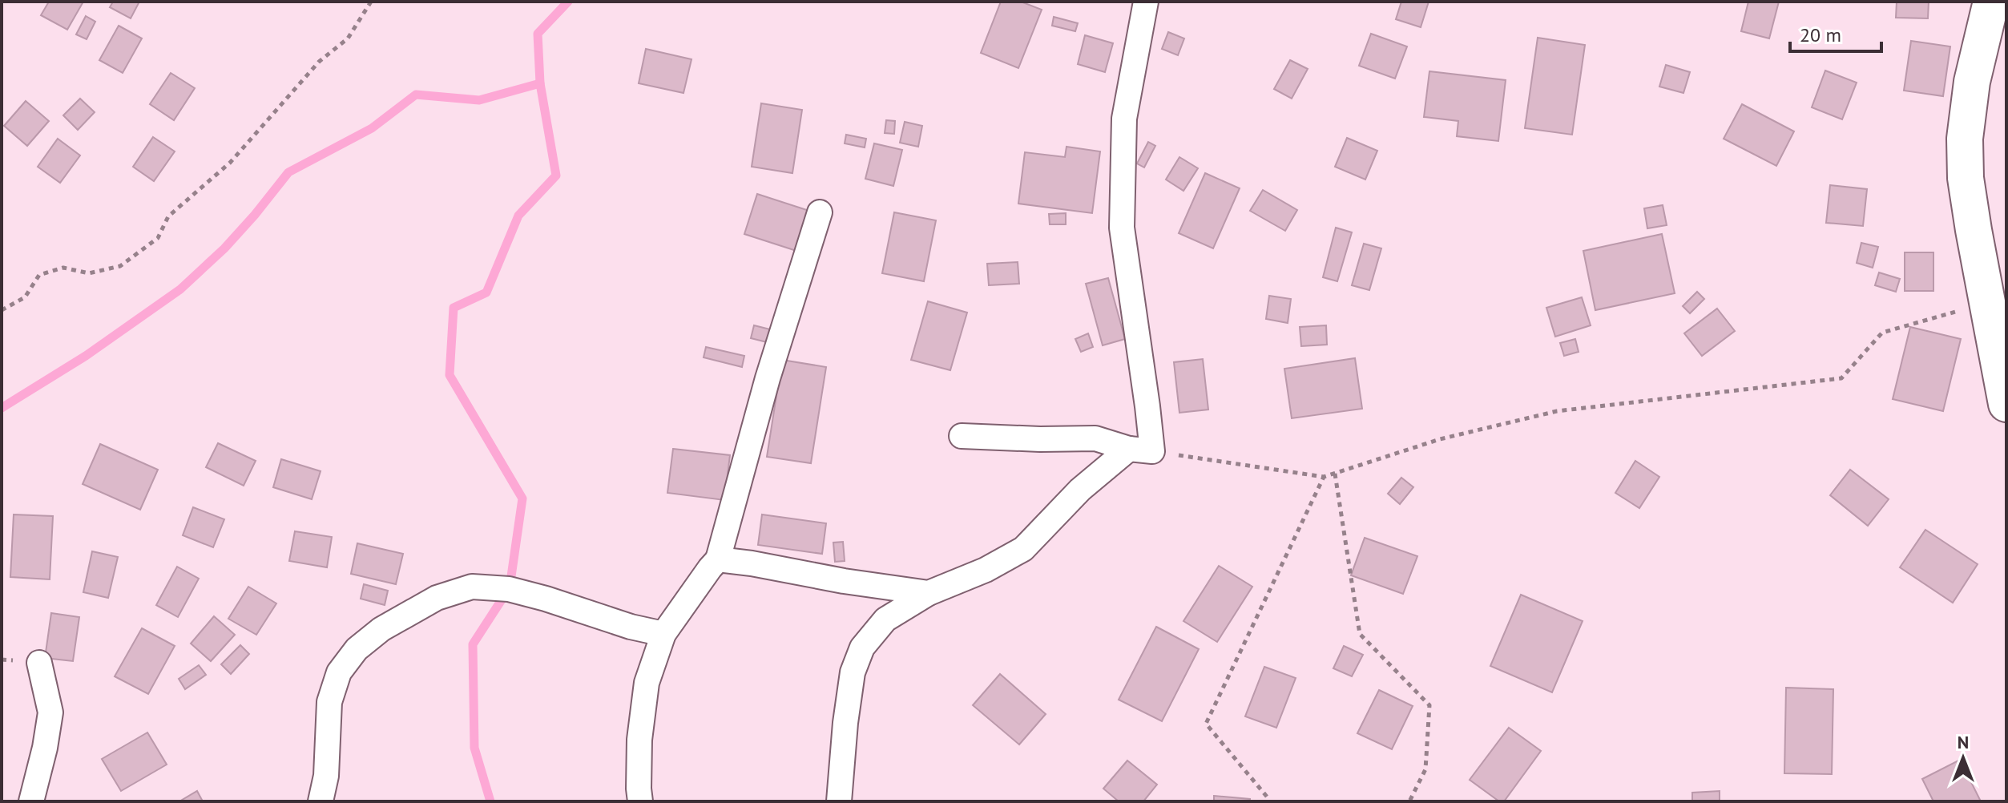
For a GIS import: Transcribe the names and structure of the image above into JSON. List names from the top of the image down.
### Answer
{
  "scale_bar": "20 m",
  "north": "top"
}
